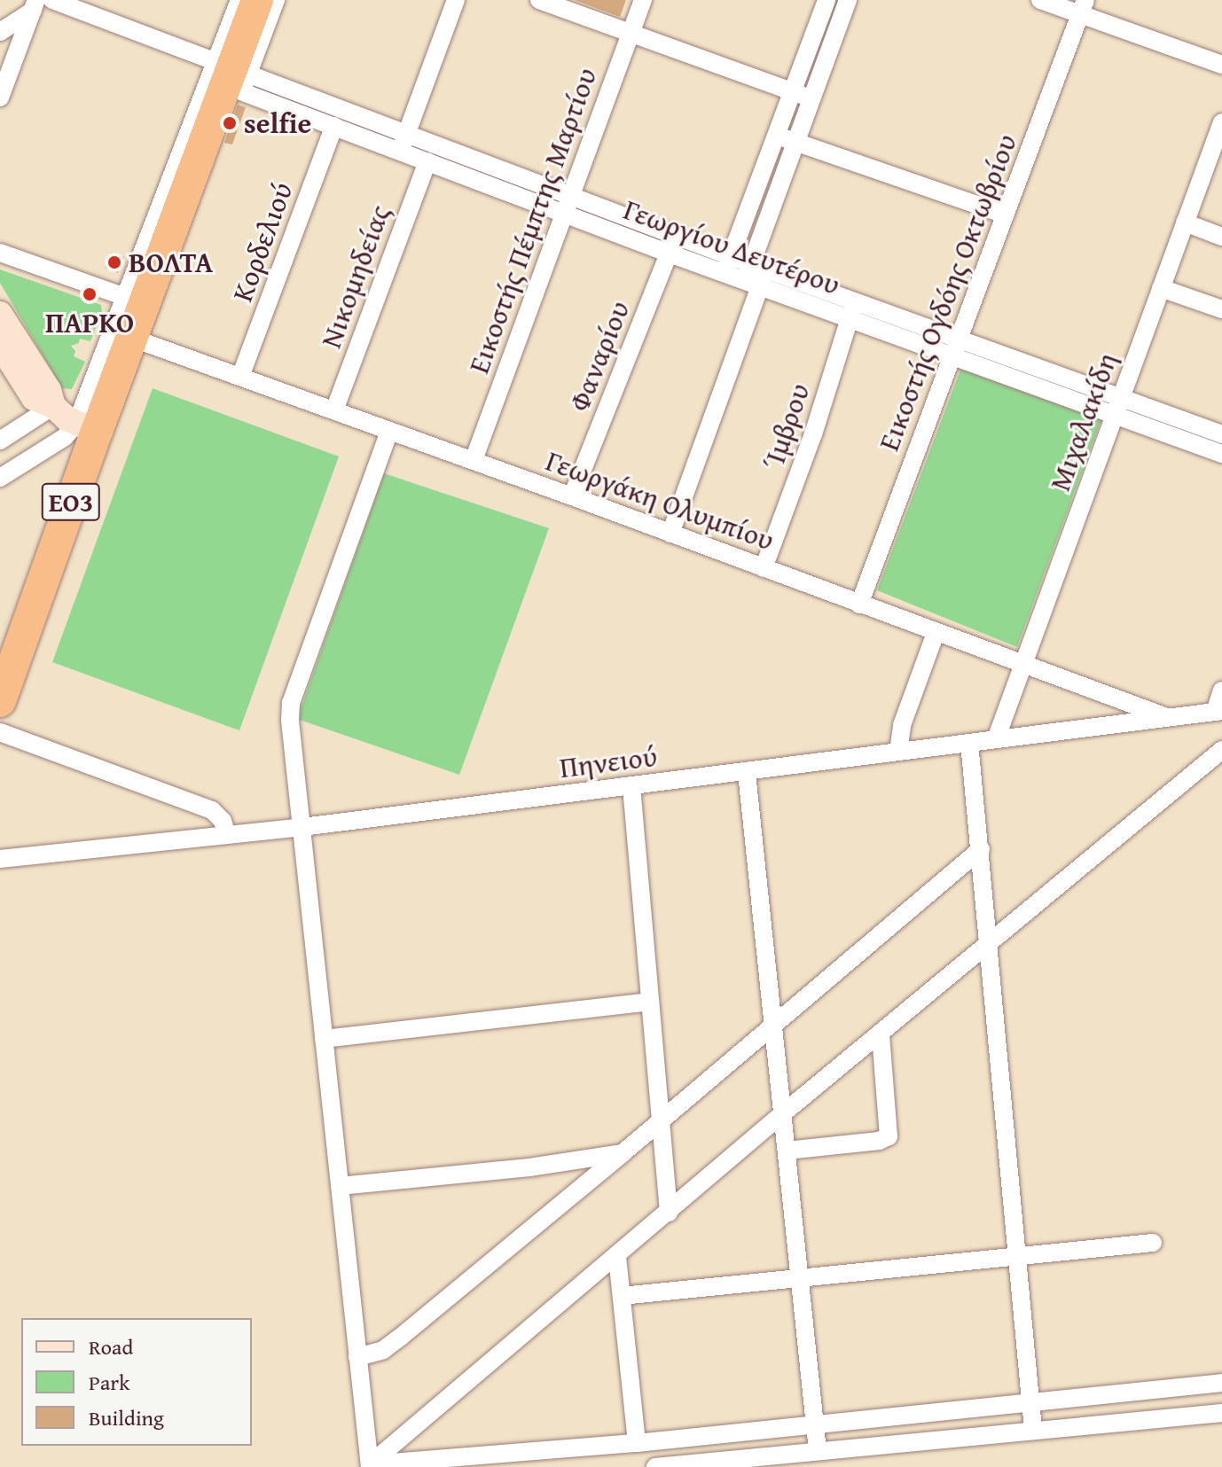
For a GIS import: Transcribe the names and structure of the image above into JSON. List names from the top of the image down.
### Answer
{
  "streets": {
    "highway": ["ΕΟ3"],
    "street": [
      "Εικοστής Πέμπτης Μαρτίου",
      "Κορδελιού",
      "Γεωργίου Δευτέρου",
      "Νικομηδείας",
      "Εικοστής Ογδόης Οκτωβρίου",
      "Φαναρίου",
      "Μιχαλακίδη",
      "Ίμβρου",
      "Γεωργάκη Ολυμπίου",
      "Πηνειού"
    ]
  },
  "crossings": [
    ["Εικοστής Πέμπτης Μαρτίου", "Γεωργίου Δευτέρου"],
    ["Εικοστής Πέμπτης Μαρτίου", "Γεωργάκη Ολυμπίου"],
    ["Κορδελιού", "Γεωργίου Δευτέρου"],
    ["Κορδελιού", "Γεωργάκη Ολυμπίου"],
    ["Γεωργίου Δευτέρου", "Νικομηδείας"],
    ["Γεωργίου Δευτέρου", "Εικοστής Ογδόης Οκτωβρίου"],
    ["Γεωργίου Δευτέρου", "Φαναρίου"],
    ["Γεωργίου Δευτέρου", "Μιχαλακίδη"],
    ["Γεωργίου Δευτέρου", "Ίμβρου"],
    ["Γεωργίου Δευτέρου", "ΕΟ3"],
    ["Νικομηδείας", "Γεωργάκη Ολυμπίου"],
    ["Εικοστής Ογδόης Οκτωβρίου", "Γεωργάκη Ολυμπίου"],
    ["Φαναρίου", "Γεωργάκη Ολυμπίου"],
    ["Μιχαλακίδη", "Γεωργάκη Ολυμπίου"],
    ["Μιχαλακίδη", "Πηνειού"],
    ["Ίμβρου", "Γεωργάκη Ολυμπίου"],
    ["Γεωργάκη Ολυμπίου", "ΕΟ3"],
    ["Γεωργάκη Ολυμπίου", "Πηνειού"]
  ],
  "places": ["selfie", "ΒΟΛΤΑ", "ΠΑΡΚΟ"],
  "legend": ["Road", "Park", "Building"]
}
